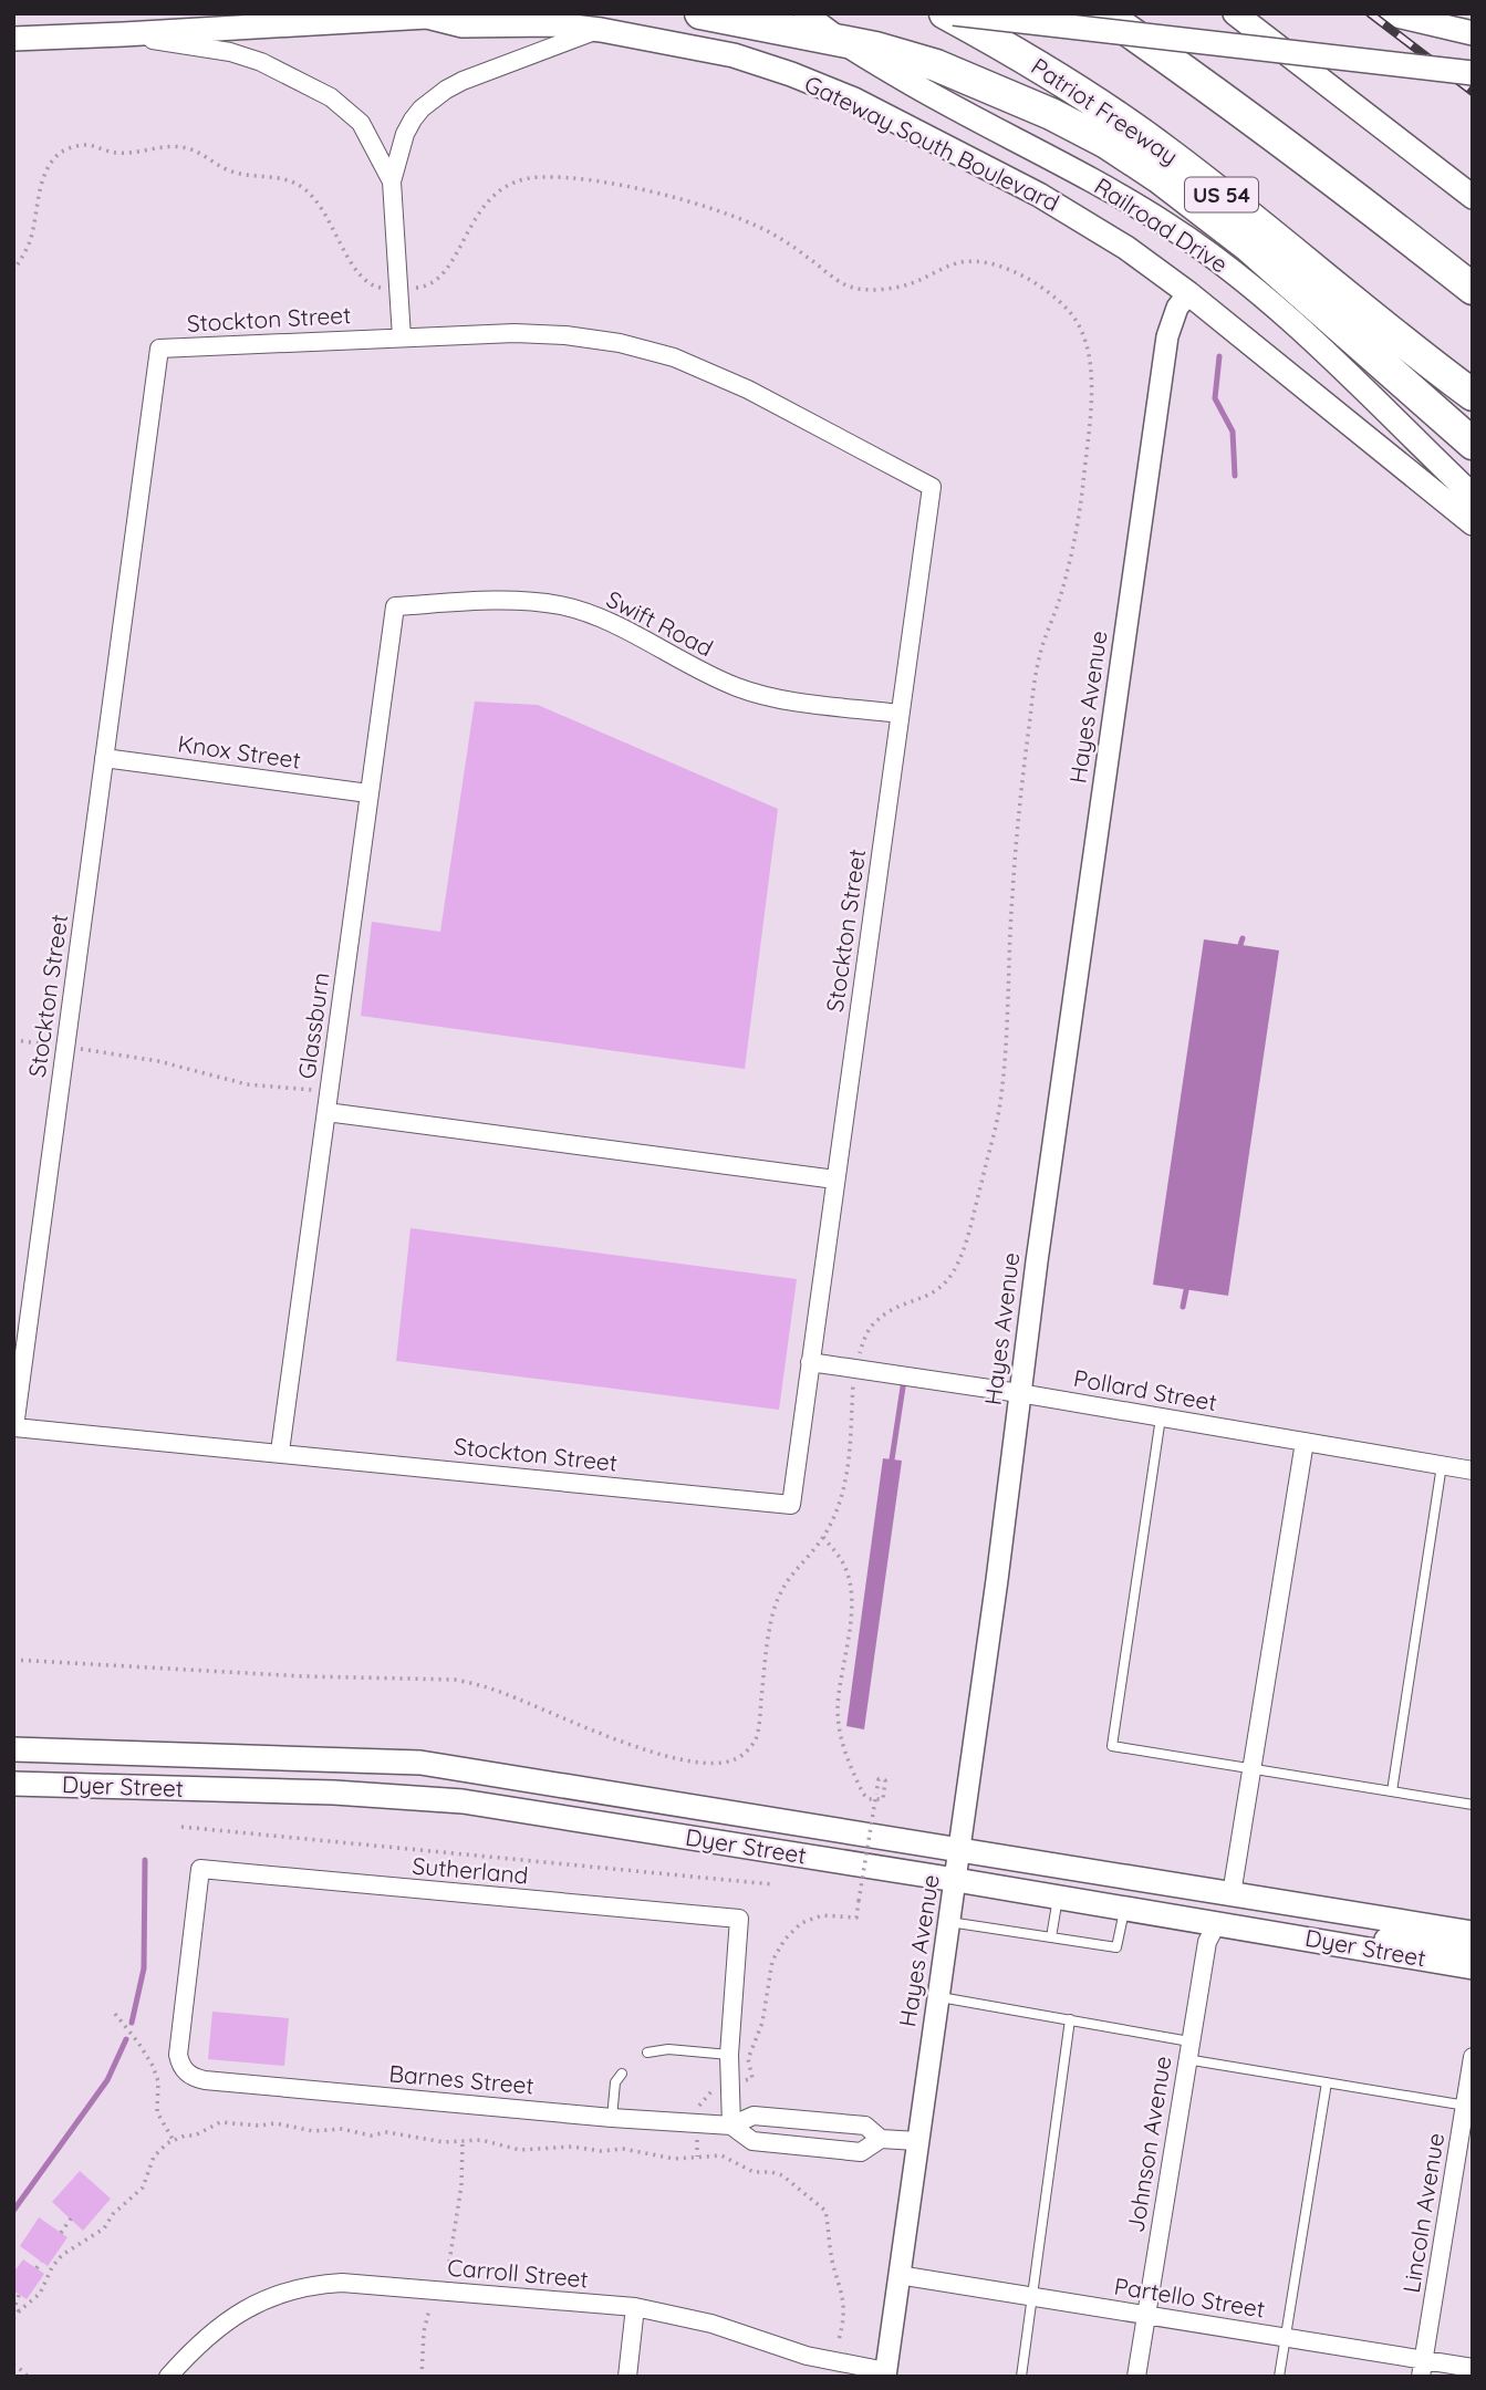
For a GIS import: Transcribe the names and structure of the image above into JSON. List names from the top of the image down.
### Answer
{
  "streets": {
    "highway": ["Patriot Freeway", "US 54"],
    "main road": ["Gateway South Boulevard", "Railroad Drive", "Dyer Street"],
    "street": [
      "Stockton Street",
      "Swift Road",
      "Hayes Avenue",
      "Knox Street",
      "Glassburn",
      "Pollard Street",
      "Sutherland",
      "Barnes Street",
      "Johnson Avenue",
      "Lincoln Avenue",
      "Carroll Street",
      "Partello Street"
    ]
  },
  "crossings": [
    ["Gateway South Boulevard", "Hayes Avenue"],
    ["Stockton Street", "Swift Road"],
    ["Stockton Street", "Knox Street"],
    ["Stockton Street", "Glassburn"],
    ["Stockton Street", "Pollard Street"],
    ["Swift Road", "Glassburn"],
    ["Hayes Avenue", "Pollard Street"],
    ["Hayes Avenue", "Dyer Street"],
    ["Hayes Avenue", "Barnes Street"],
    ["Hayes Avenue", "Carroll Street"],
    ["Hayes Avenue", "Partello Street"],
    ["Knox Street", "Glassburn"],
    ["Dyer Street", "Johnson Avenue"],
    ["Sutherland", "Barnes Street"],
    ["Johnson Avenue", "Partello Street"],
    ["Lincoln Avenue", "Partello Street"]
  ]
}
